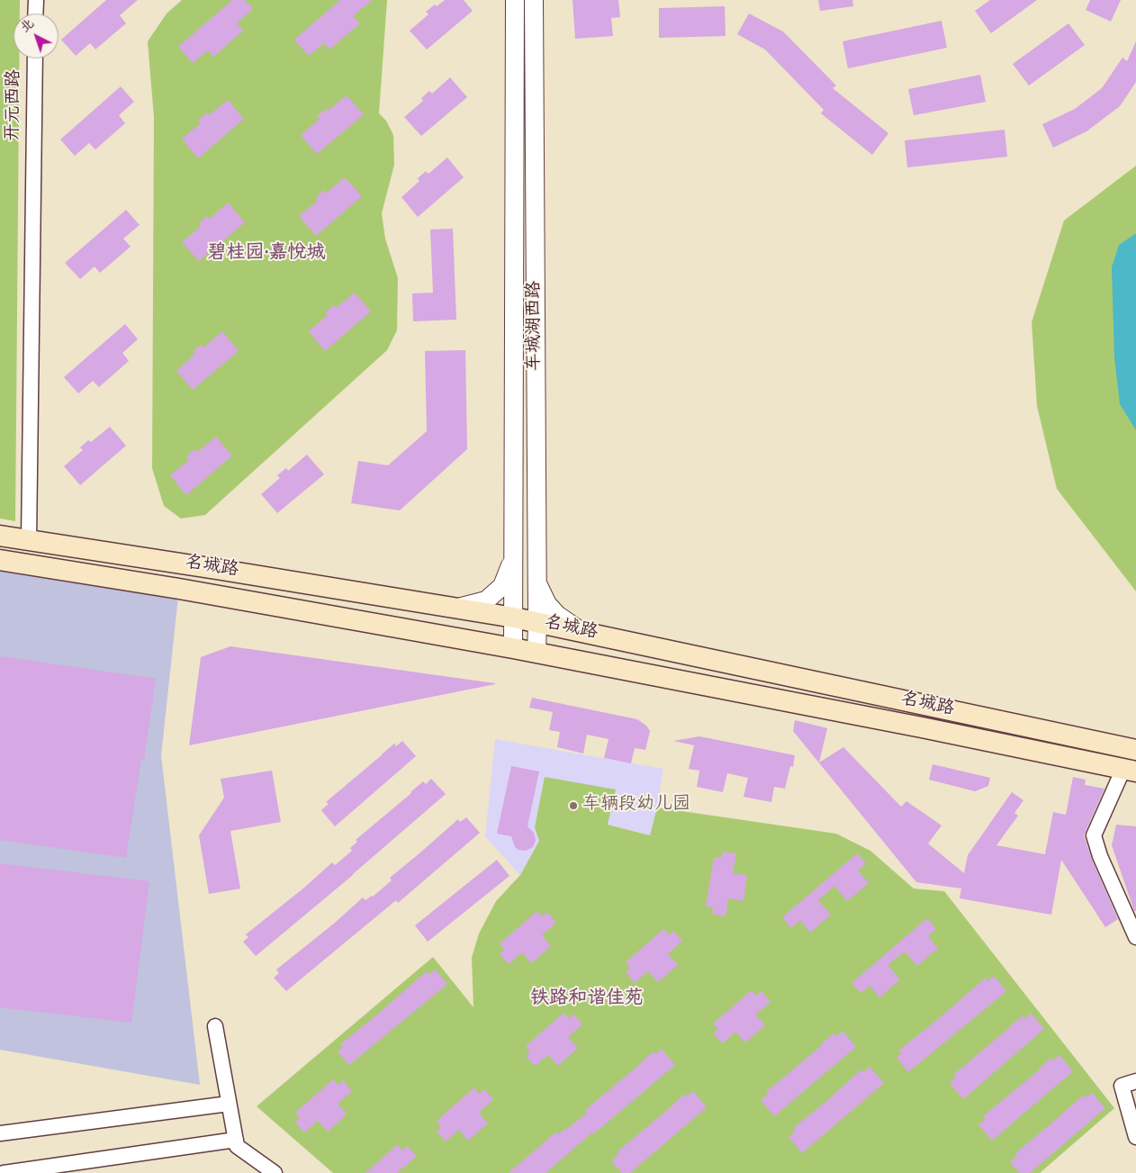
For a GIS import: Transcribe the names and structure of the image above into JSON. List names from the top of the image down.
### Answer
{
  "streets": {
    "main road": ["名城路"],
    "street": ["开元西路", "车城湖西路"]
  },
  "crossings": [
    ["开元西路", "名城路"],
    ["车城湖西路", "名城路"]
  ],
  "districts": ["碧桂园·嘉悦城", "铁路和谐佳苑"],
  "places": ["车辆段幼儿园"],
  "north": "top left"
}
